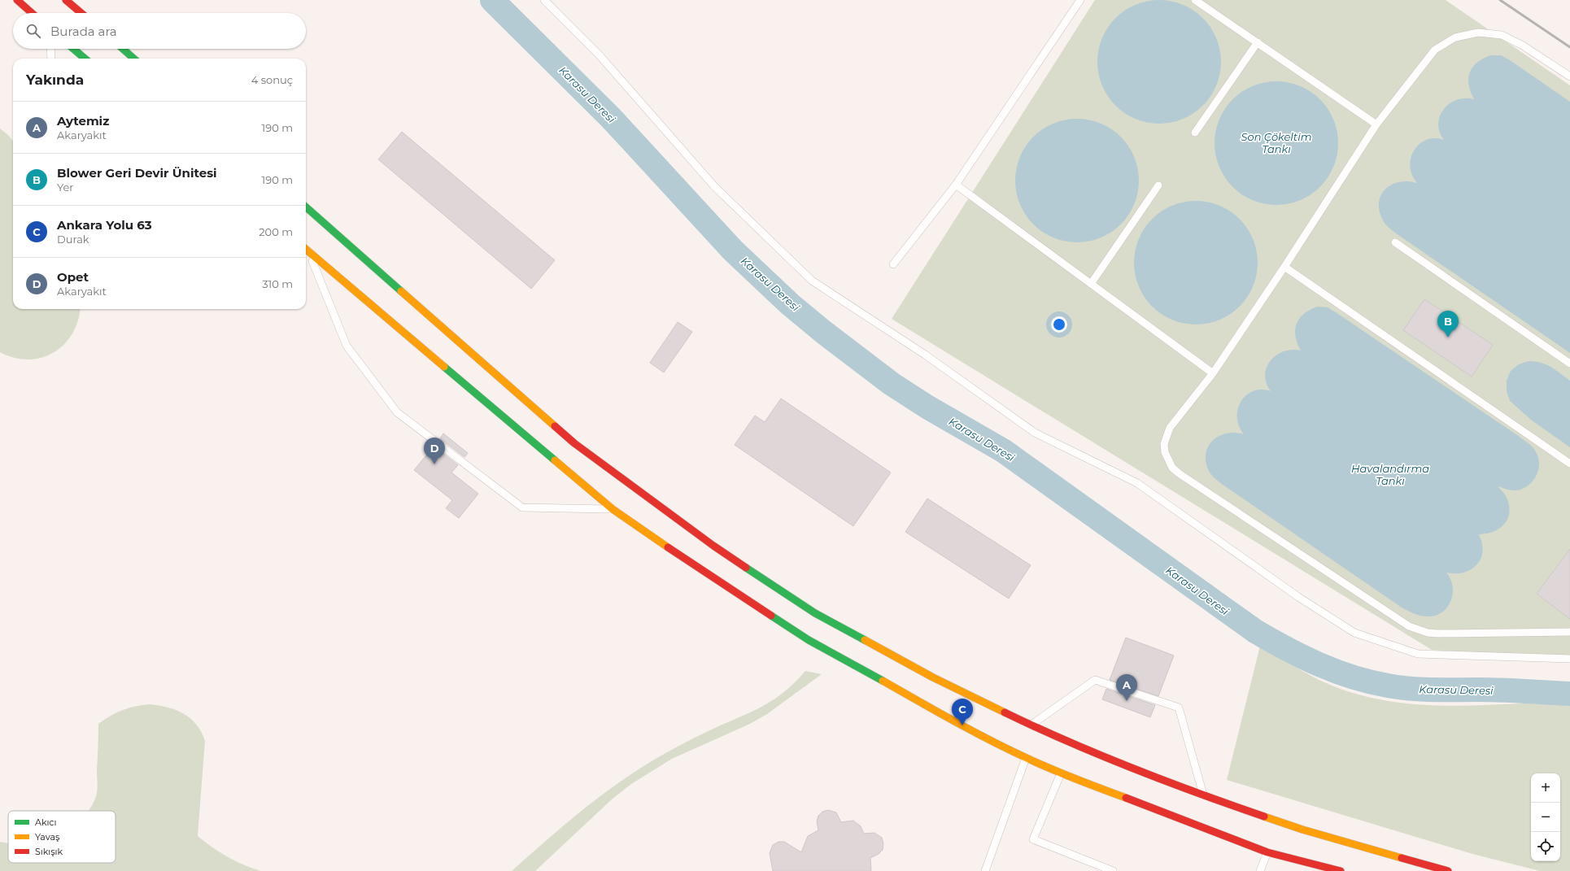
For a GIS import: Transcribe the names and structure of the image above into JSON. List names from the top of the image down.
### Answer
{
  "water": ["Karasu Deresi", "Son Çökeltim Tankı", "Havalandırma Tankı"],
  "legend": ["Akıcı", "Yavaş", "Sıkışık"],
  "page": {
    "search": "Burada ara",
    "heading": ["Yakında", "4 sonuç"],
    "list": [
      {
        "mark": "A",
        "name": "Aytemiz",
        "note": "Akaryakıt",
        "value": "190 m"
      },
      {
        "mark": "B",
        "name": "Blower Geri Devir Ünitesi",
        "note": "Yer",
        "value": "190 m"
      },
      {
        "mark": "C",
        "name": "Ankara Yolu 63",
        "note": "Durak",
        "value": "200 m"
      },
      {
        "mark": "D",
        "name": "Opet",
        "note": "Akaryakıt",
        "value": "310 m"
      }
    ],
    "pins": [
      "B",
      "D",
      "A",
      "C"
    ],
    "map_buttons": ["+", "−"]
  }
}
